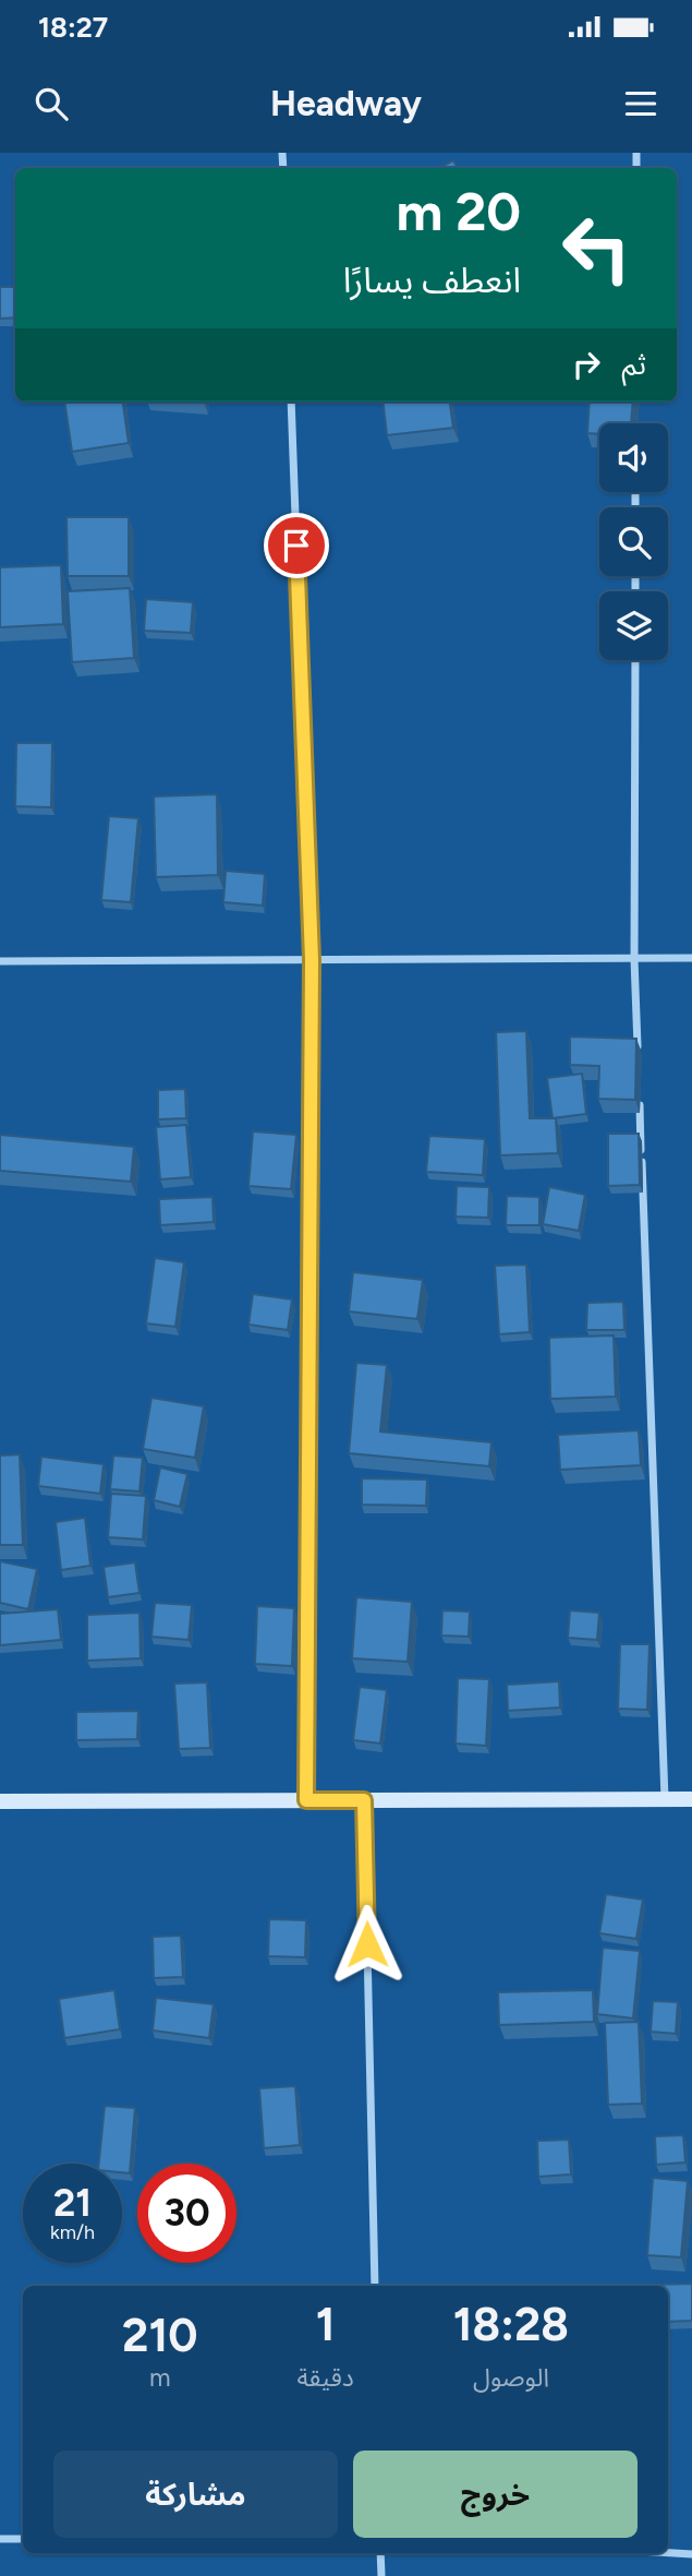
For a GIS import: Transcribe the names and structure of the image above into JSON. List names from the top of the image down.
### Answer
{
  "page": {
    "status": "18:27",
    "header": "Headway",
    "turn": ["20 m", "انعطف يسارًا"],
    "then": "ثم",
    "speed": "21 km/h",
    "limit": "30",
    "eta": [
      "18:28",
      "الوصول",
      "1",
      "دقيقة",
      "210",
      "m"
    ],
    "buttons": ["خروج", "مشاركة"]
  }
}
